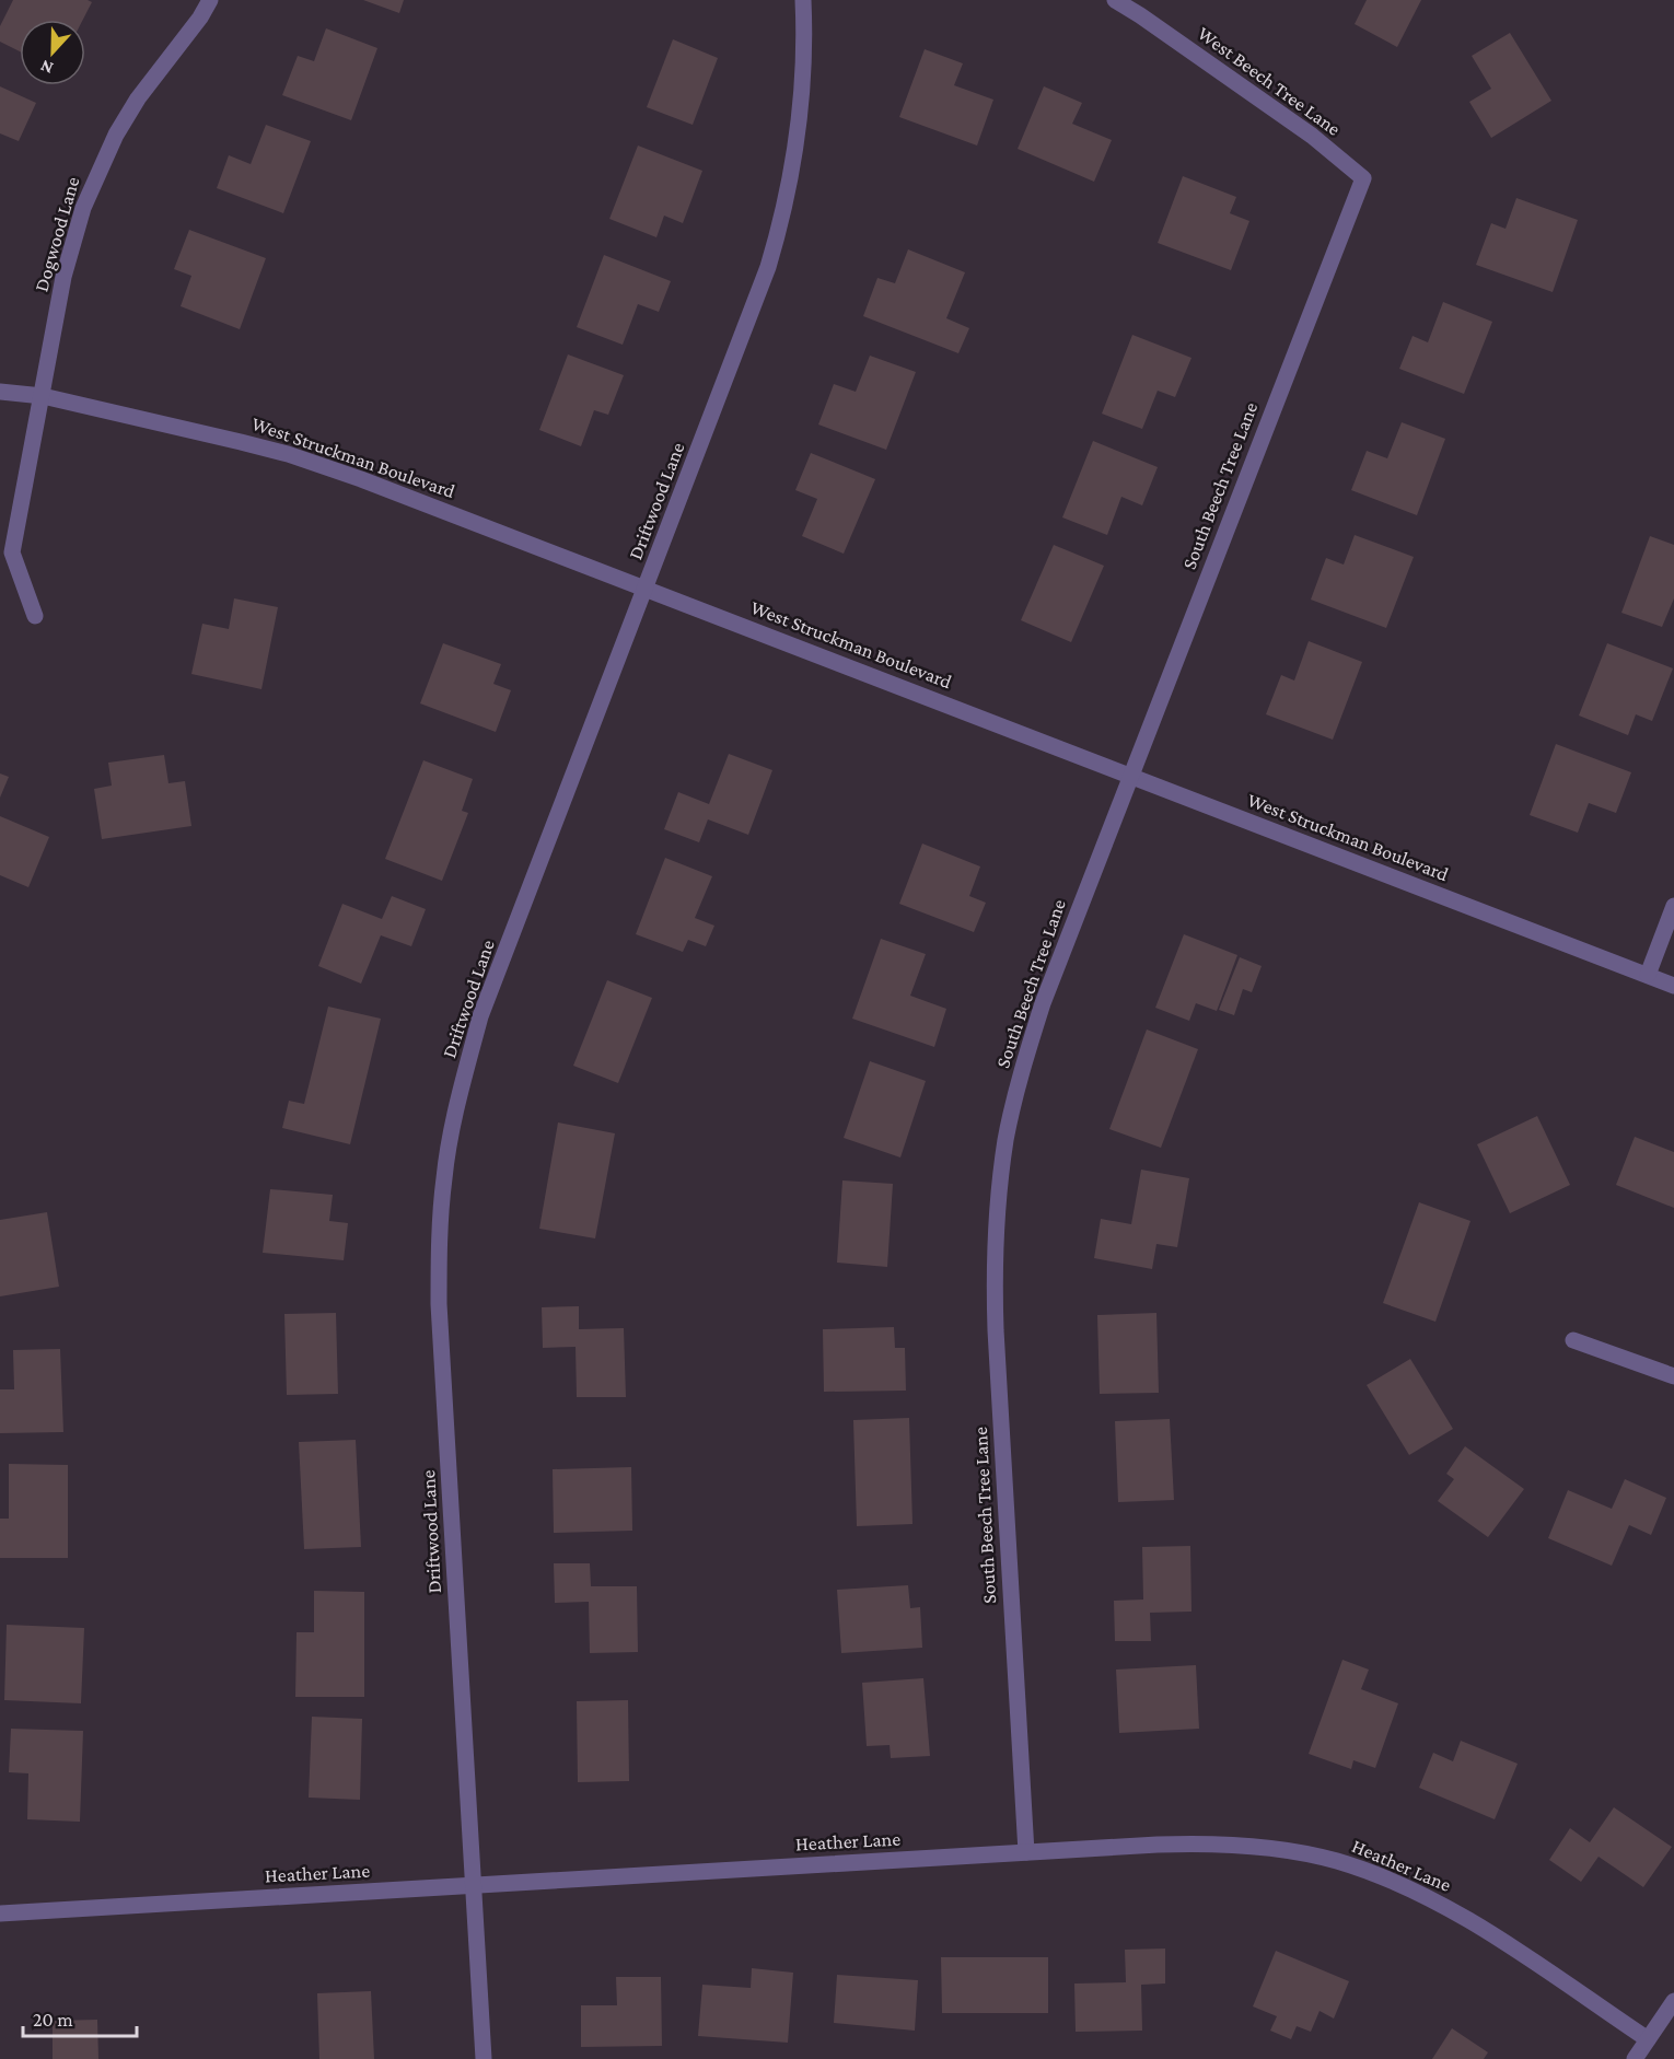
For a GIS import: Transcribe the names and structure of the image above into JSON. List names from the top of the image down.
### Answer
{
  "streets": {
    "street": [
      "West Beech Tree Lane",
      "Dogwood Lane",
      "West Struckman Boulevard",
      "South Beech Tree Lane",
      "Driftwood Lane",
      "Heather Lane"
    ]
  },
  "crossings": [
    ["West Beech Tree Lane", "South Beech Tree Lane"],
    ["Dogwood Lane", "West Struckman Boulevard"],
    ["West Struckman Boulevard", "South Beech Tree Lane"],
    ["West Struckman Boulevard", "Driftwood Lane"],
    ["South Beech Tree Lane", "Heather Lane"],
    ["Driftwood Lane", "Heather Lane"]
  ],
  "scale_bar": "20 m",
  "north": "bottom"
}
